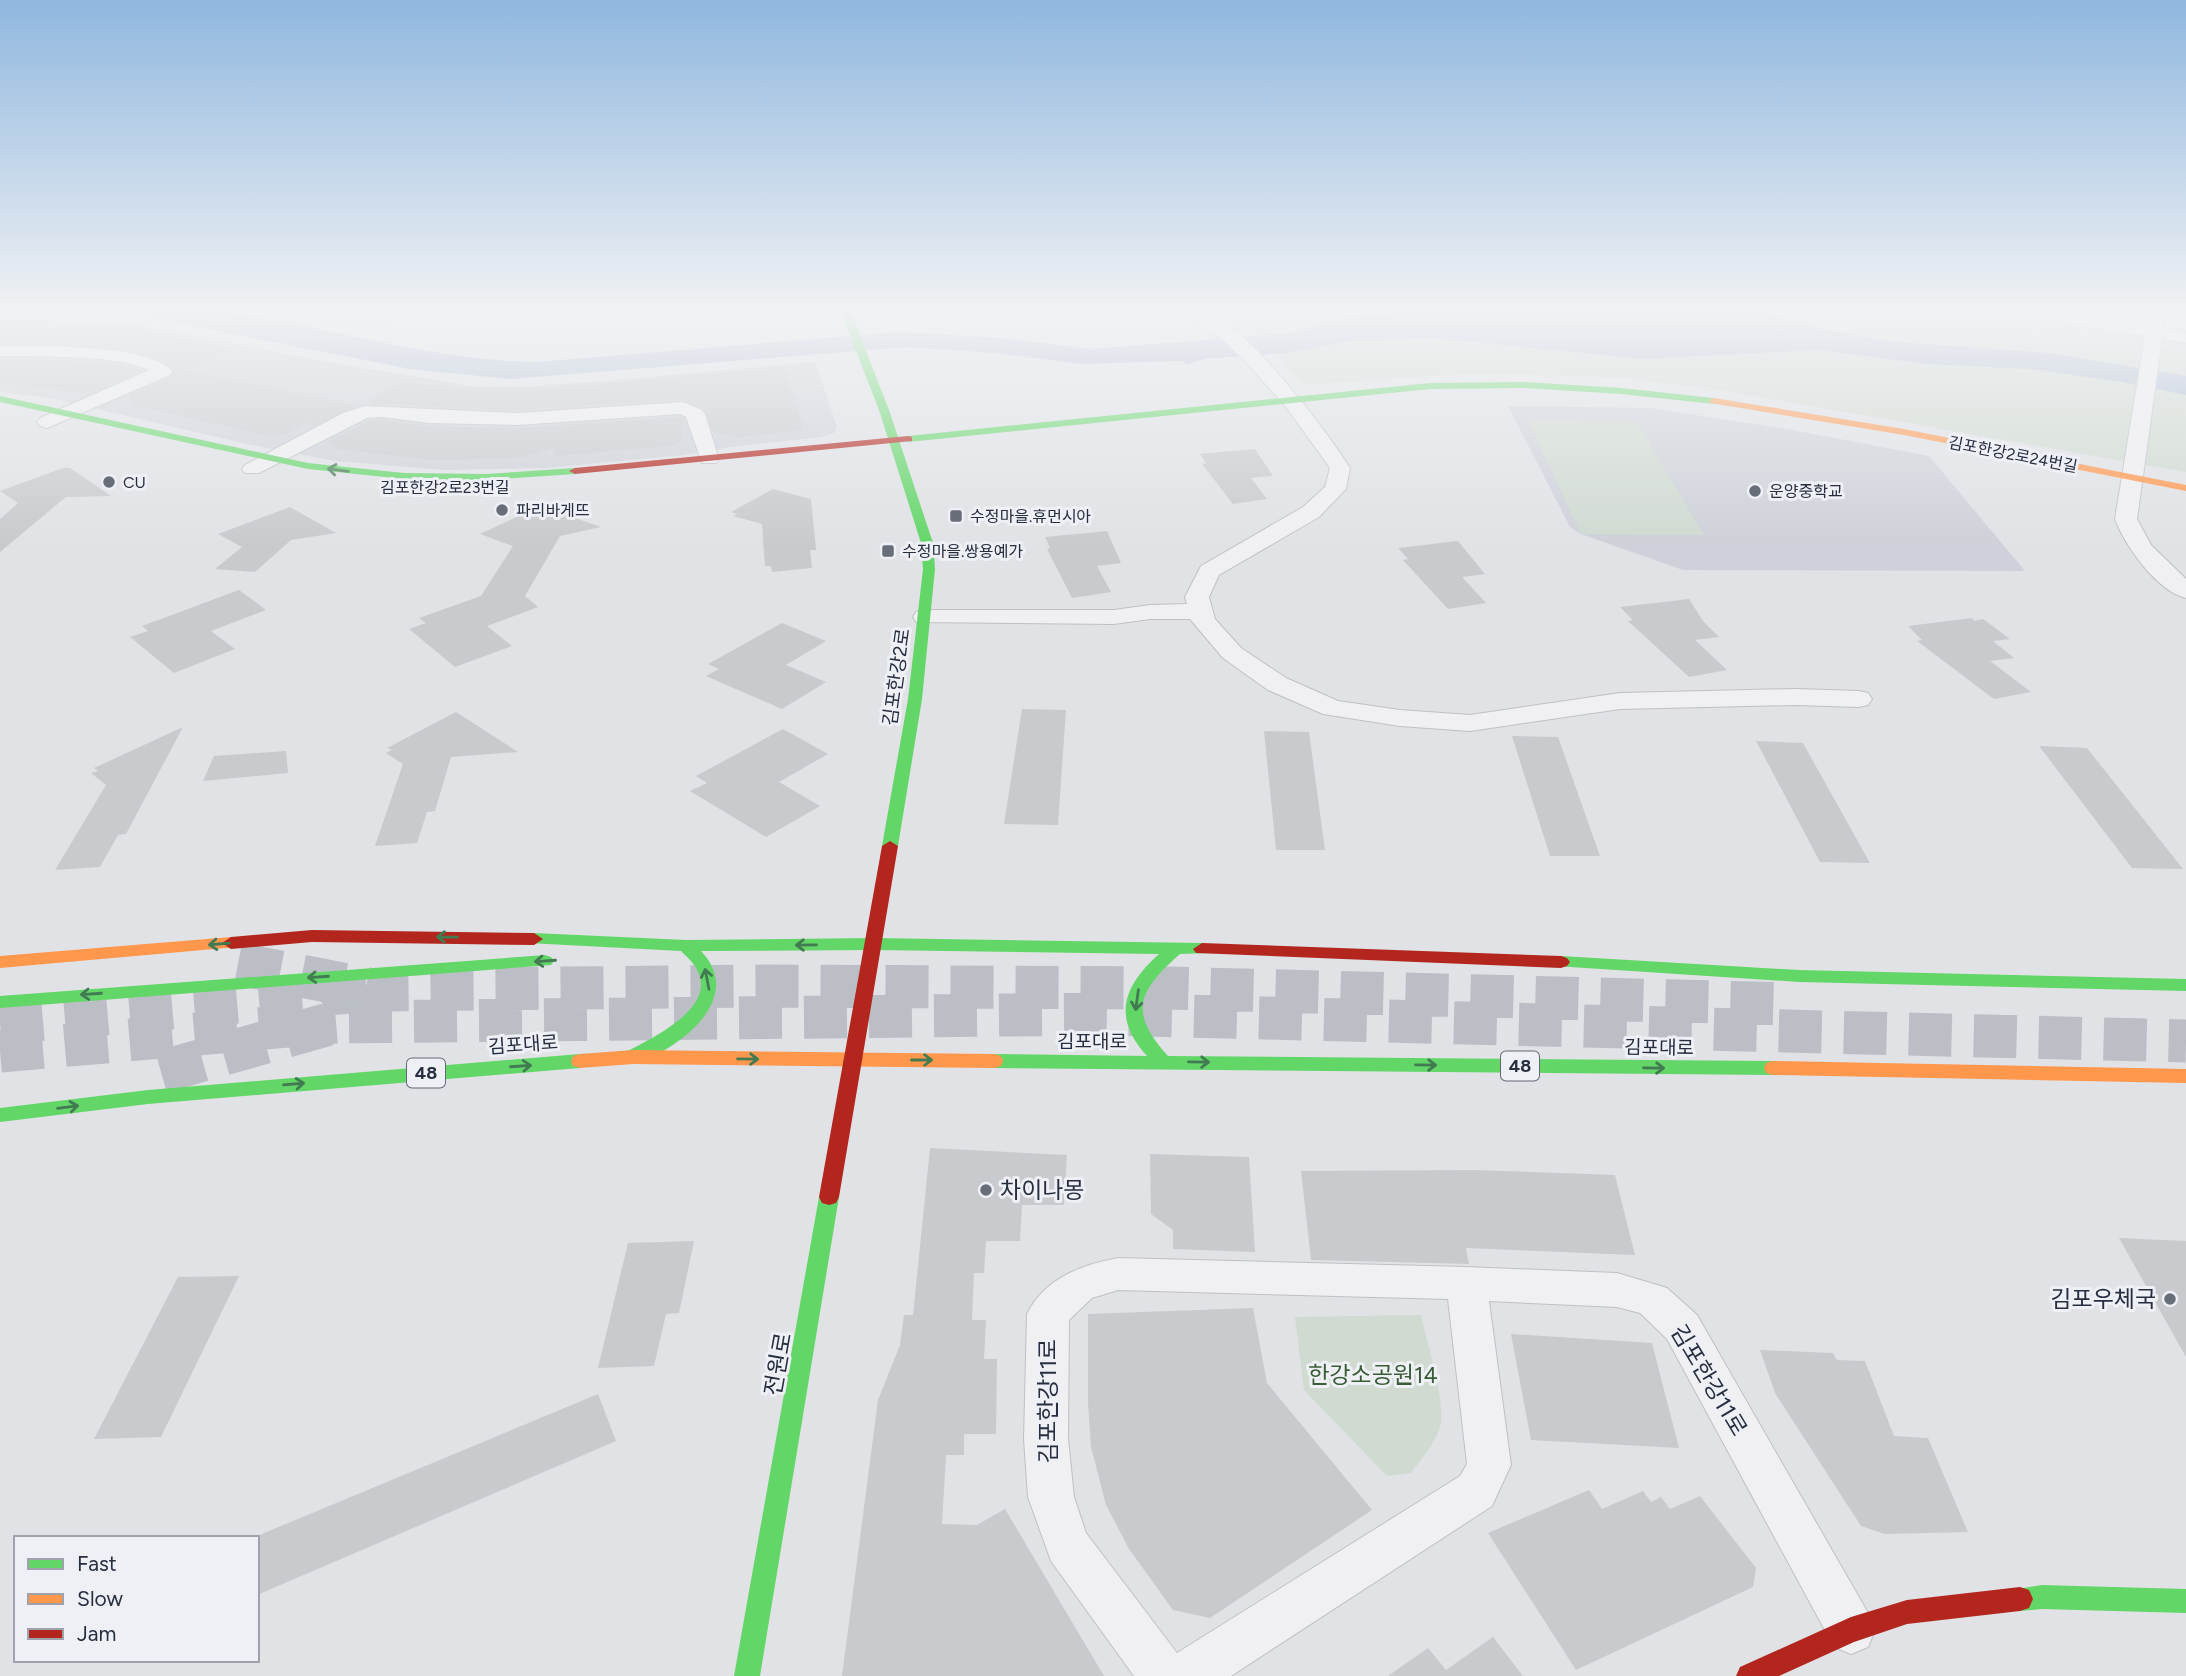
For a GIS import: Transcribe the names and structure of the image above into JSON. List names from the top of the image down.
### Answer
{
  "streets": {
    "street": [
      "김포한강2로24번길",
      "김포한강2로23번길",
      "김포한강2로",
      "김포대로",
      "48",
      "전원로",
      "김포한강11로"
    ]
  },
  "crossings": [
    ["김포한강2로24번길", "김포한강2로23번길"],
    ["김포한강2로24번길", "김포한강2로"],
    ["김포한강2로23번길", "김포한강2로"],
    ["김포한강2로", "김포대로"],
    ["김포한강2로", "전원로"],
    ["김포대로", "전원로"]
  ],
  "parks": ["한강소공원14"],
  "places": {
    "other": [
      "CU",
      "운양중학교",
      "파리바게뜨",
      "차이나몽",
      "김포우체국"
    ],
    "transit": ["수정마을.휴먼시아", "수정마을.쌍용예가"]
  },
  "legend": ["Fast", "Slow", "Jam"]
}
